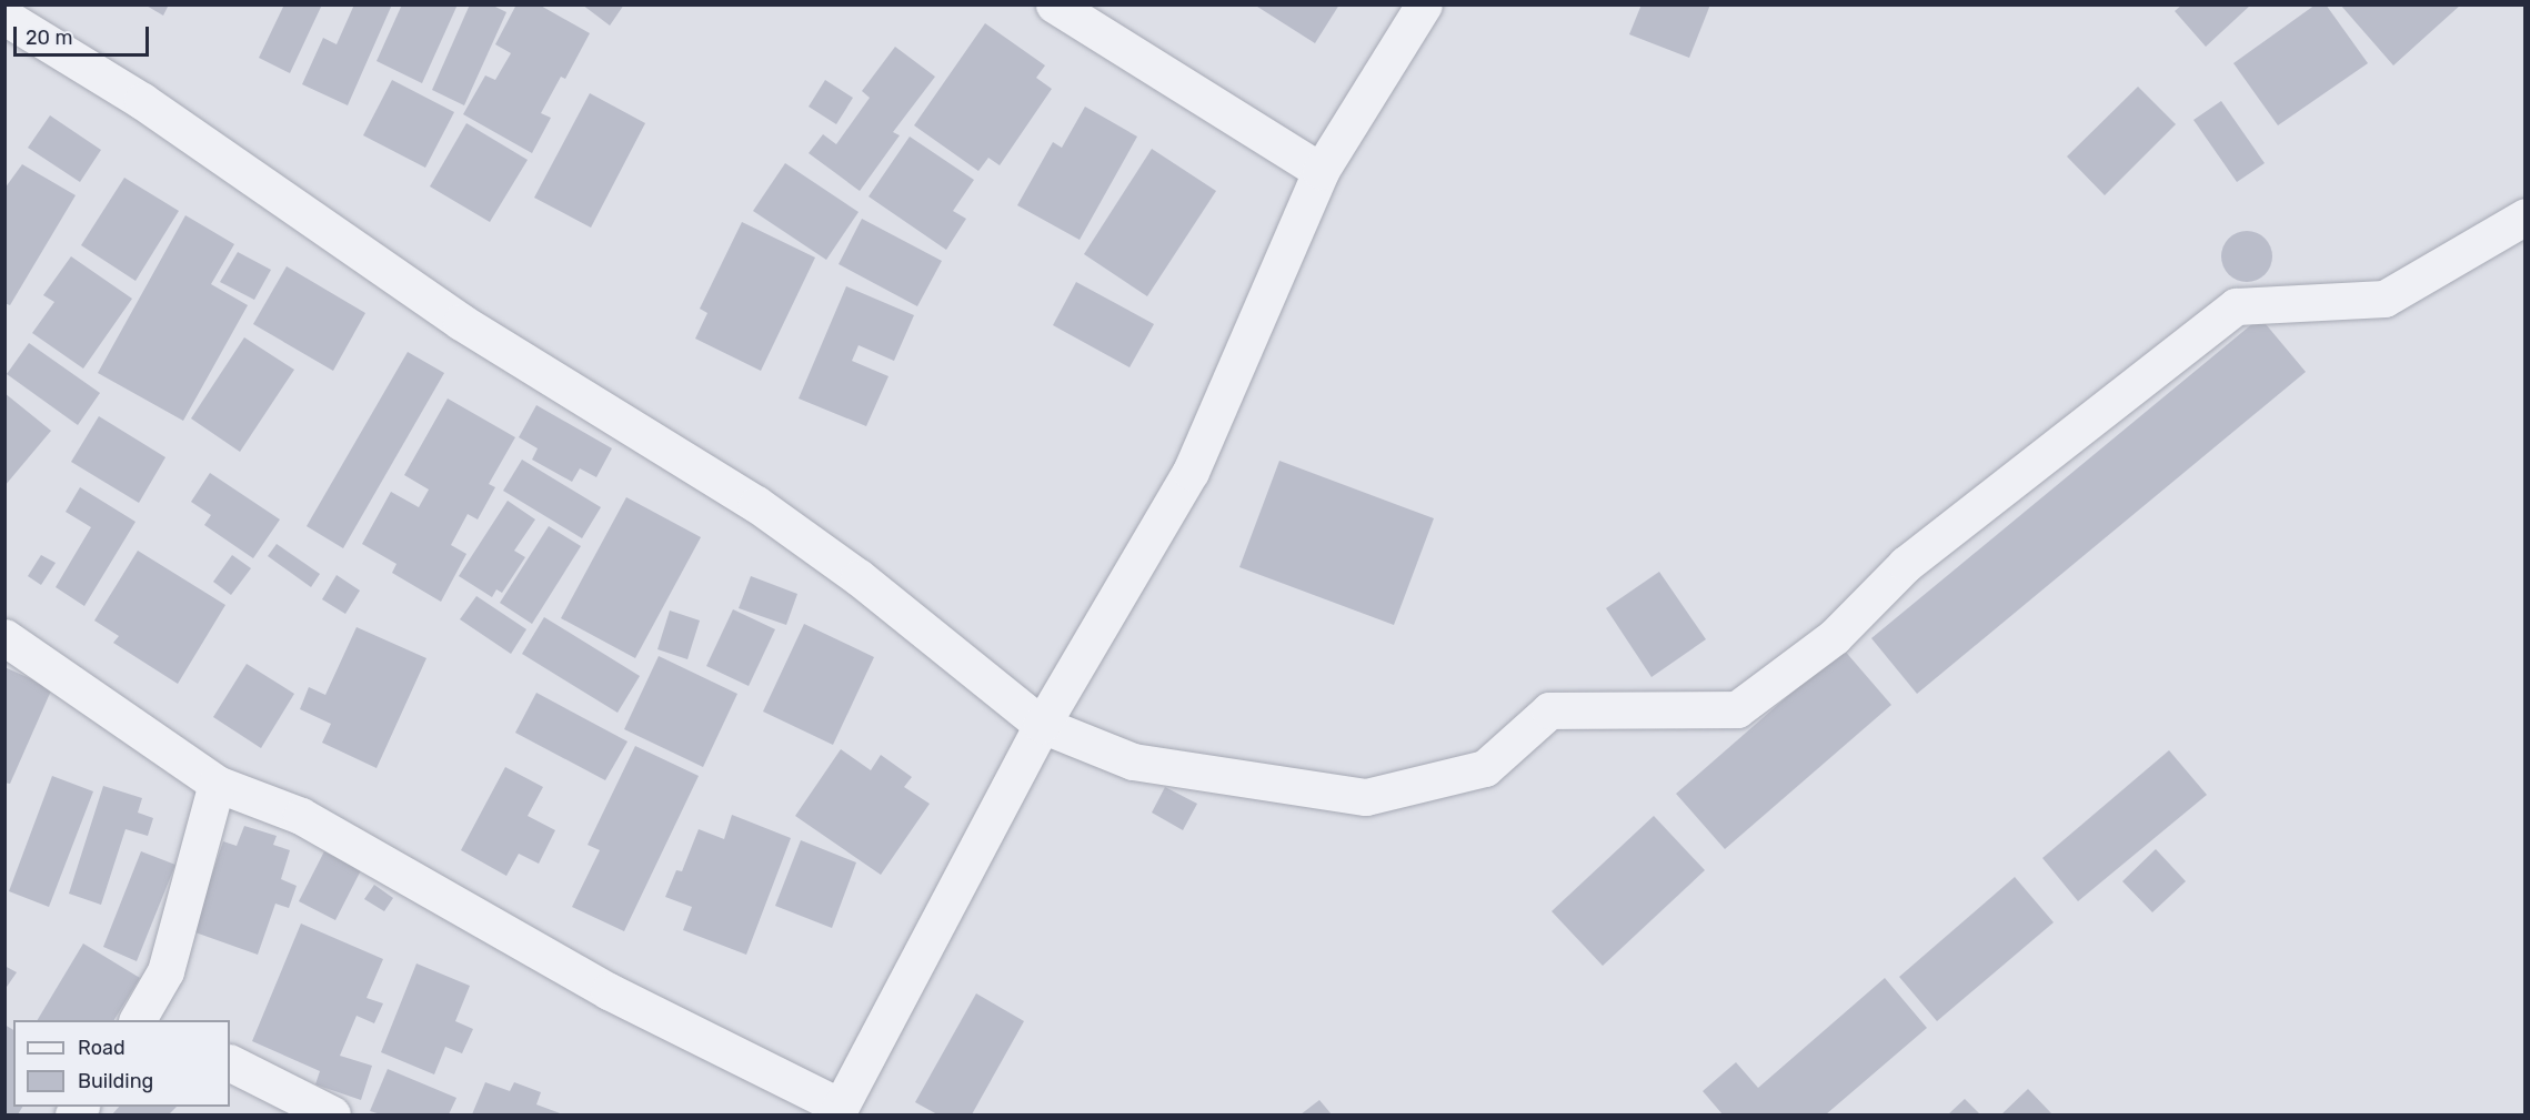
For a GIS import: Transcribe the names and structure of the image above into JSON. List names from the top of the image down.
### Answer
{
  "legend": ["Road", "Building"],
  "scale_bar": "20 m"
}
